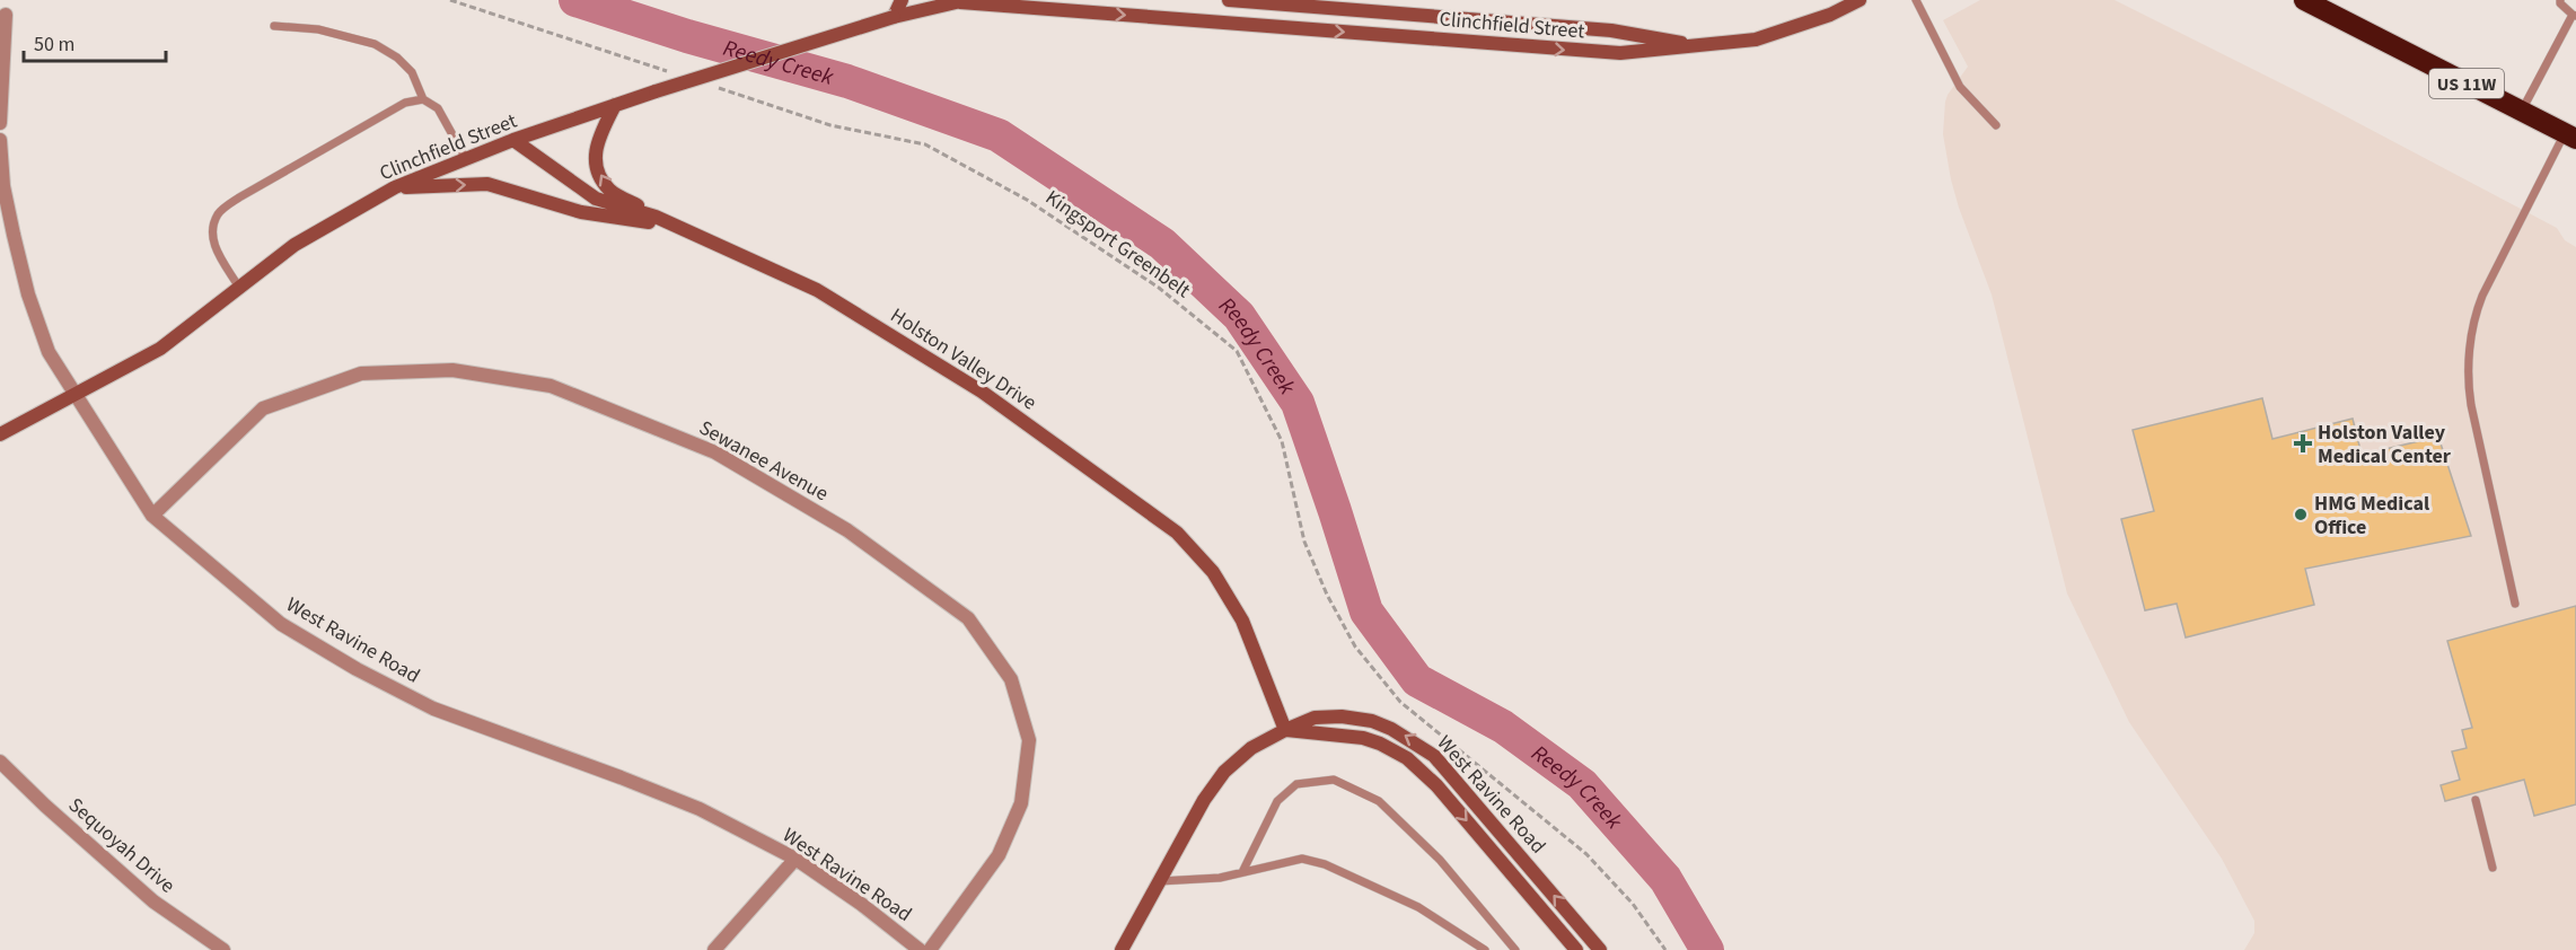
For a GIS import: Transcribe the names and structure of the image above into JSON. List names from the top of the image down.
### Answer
{
  "streets": {
    "highway": ["US 11W"],
    "main road": ["Clinchfield Street", "Holston Valley Drive", "West Ravine Road"],
    "street": ["Sewanee Avenue", "Sequoyah Drive"],
    "path": ["Kingsport Greenbelt"]
  },
  "crossings": [
    ["Clinchfield Street", "Holston Valley Drive"],
    ["Clinchfield Street", "West Ravine Road"],
    ["Holston Valley Drive", "West Ravine Road"],
    ["Sewanee Avenue", "West Ravine Road"]
  ],
  "water": ["Reedy Creek"],
  "places": {
    "health": ["Holston Valley Medical Center"],
    "other": ["HMG Medical Office"]
  },
  "scale_bar": "50 m"
}
